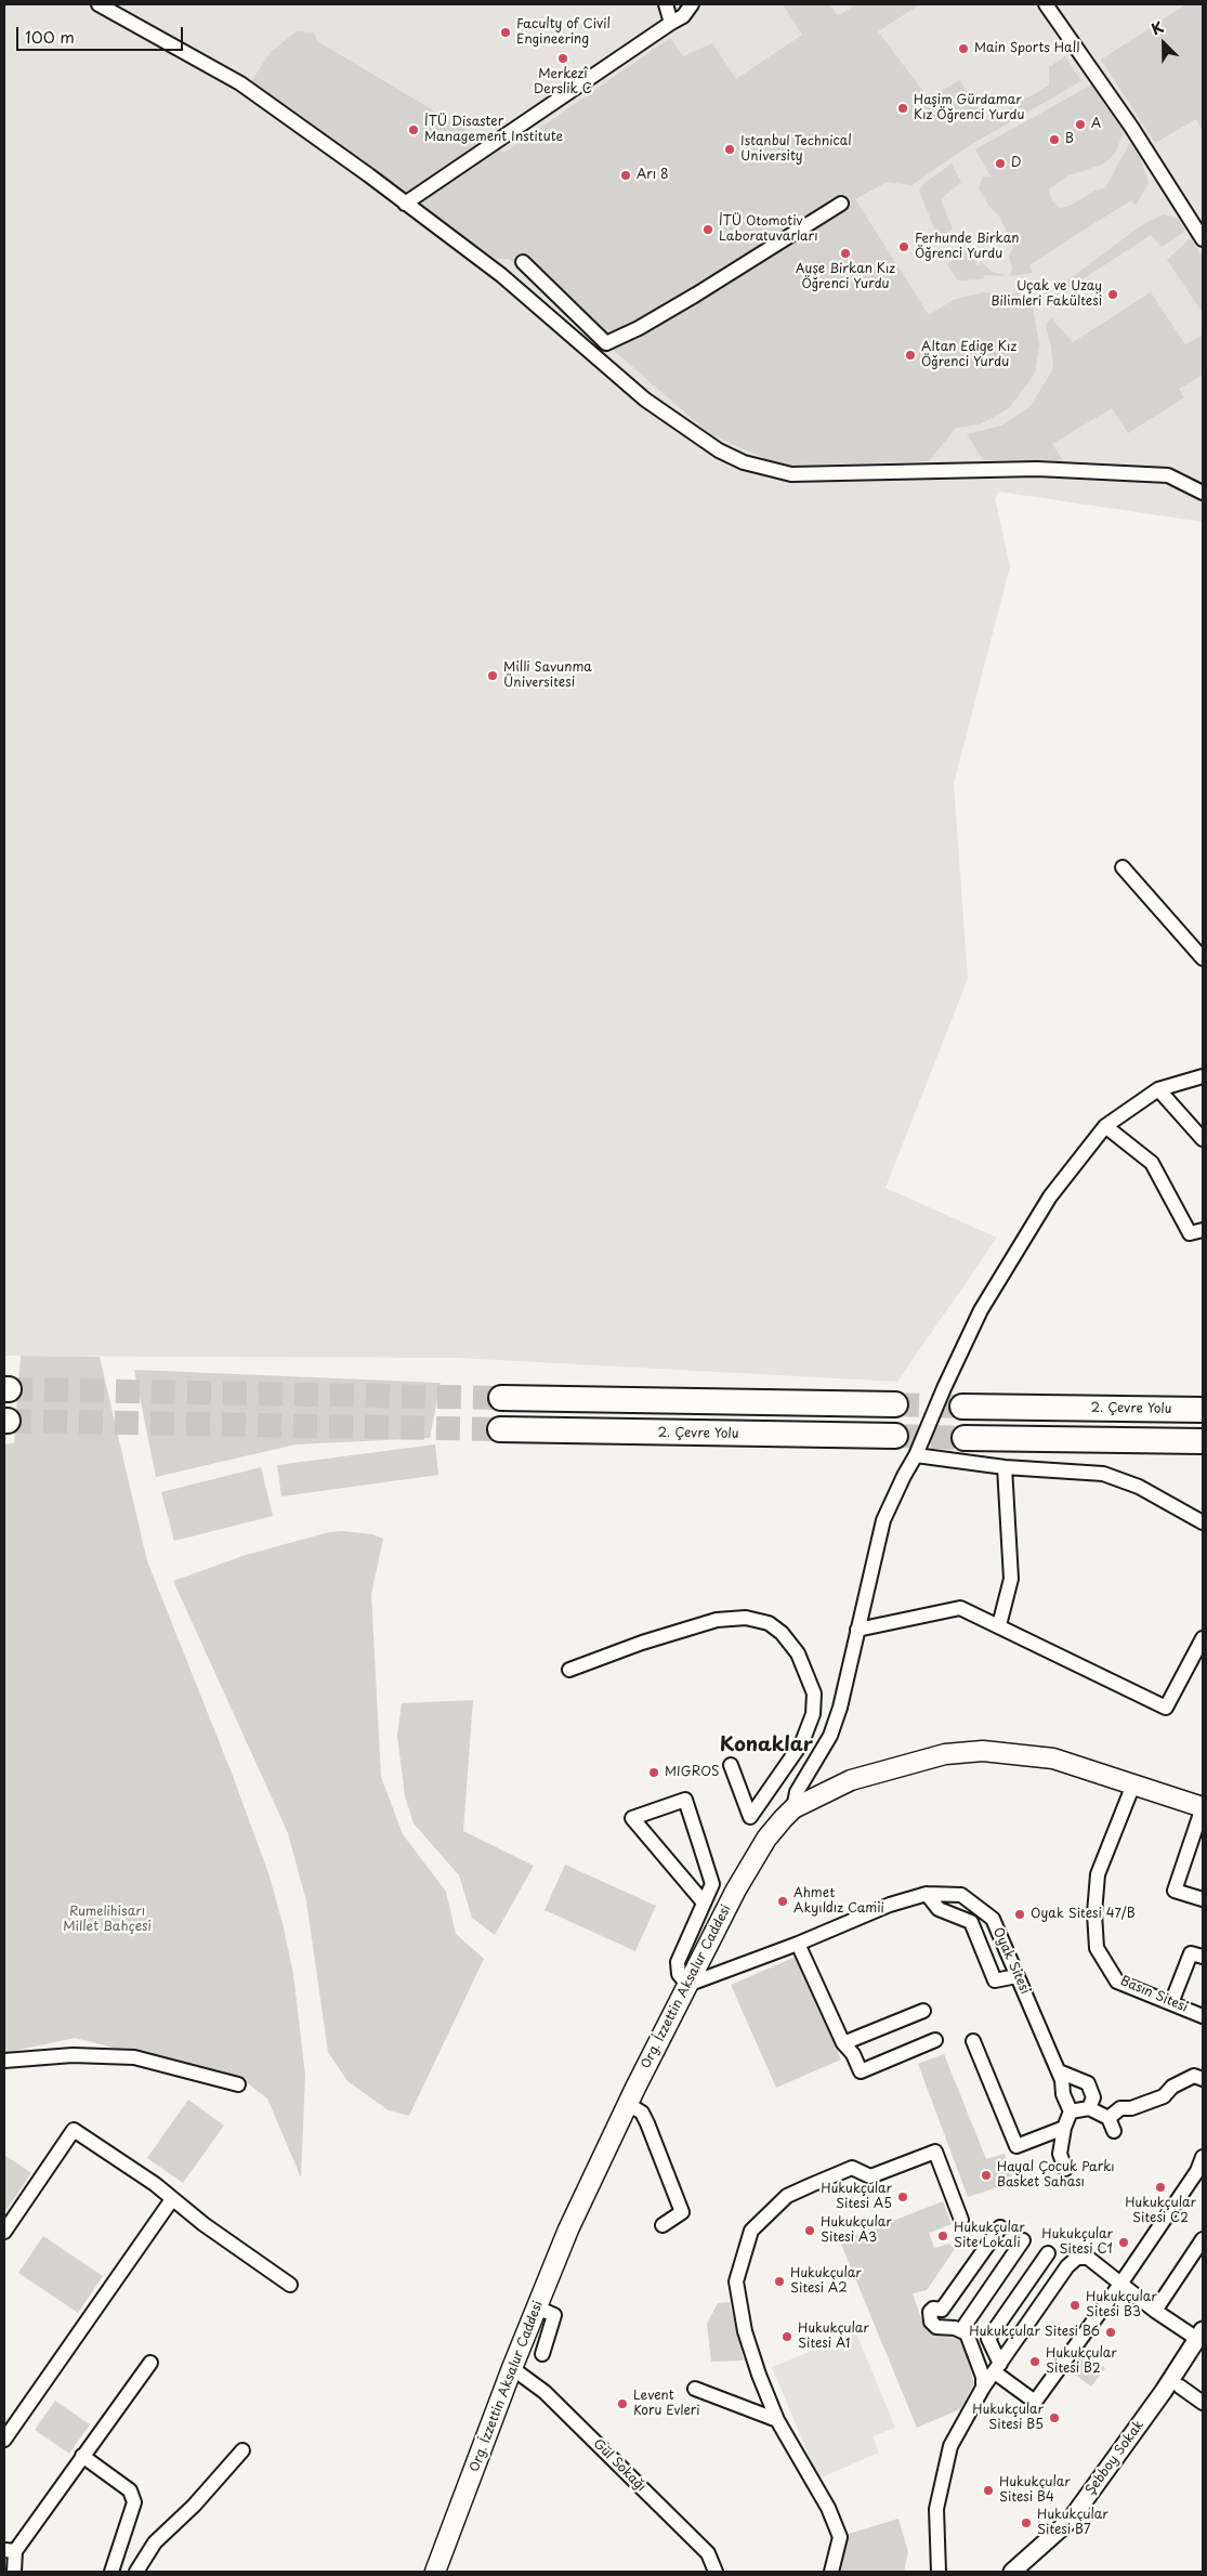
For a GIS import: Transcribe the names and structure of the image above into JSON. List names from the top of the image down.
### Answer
{
  "streets": {
    "highway": ["2. Çevre Yolu"],
    "main road": ["Org. İzzettin Aksalur Caddesi"],
    "street": [
      "Oyak Sitesi",
      "Basın Sitesi",
      "Şebboy Sokak",
      "Gül Sokağı"
    ]
  },
  "crossings": [
    ["Oyak Sitesi", "Org. İzzettin Aksalur Caddesi"],
    ["Org. İzzettin Aksalur Caddesi", "Basın Sitesi"],
    ["Org. İzzettin Aksalur Caddesi", "Gül Sokağı"]
  ],
  "districts": ["Konaklar"],
  "parks": ["Rumelihisarı Millet Bahçesi"],
  "places": [
    "Faculty of Civil Engineering",
    "Main Sports Hall",
    "Merkezî Derslik C",
    "Haşim Gürdamar Kız Öğrenci Yurdu",
    "A",
    "İTÜ Disaster Management Institute",
    "B",
    "Istanbul Technical University",
    "D",
    "Arı 8",
    "İTÜ Otomotiv Laboratuvarları",
    "Ferhunde Birkan Öğrenci Yurdu",
    "Ayşe Birkan Kız Öğrenci Yurdu",
    "Uçak ve Uzay Bilimleri Fakültesi",
    "Altan Edige Kız Öğrenci Yurdu",
    "Milli Savunma Üniversitesi",
    "MIGROS",
    "Ahmet Akyıldız Camii",
    "Oyak Sitesi 47/B",
    "Hayal Çocuk Parkı Basket Sahası",
    "Hukukçular Sitesi C2",
    "Hukukçular Sitesi A5",
    "Hukukçular Sitesi A3",
    "Hukukçular Site Lokali",
    "Hukukçular Sitesi C1",
    "Hukukçular Sitesi A2",
    "Hukukçular Sitesi B3",
    "Hukukçular Sitesi B6",
    "Hukukçular Sitesi A1",
    "Hukukçular Sitesi B2",
    "Levent Koru Evleri",
    "Hukukçular Sitesi B5",
    "Hukukçular Sitesi B4",
    "Hukukçular Sitesi B7"
  ],
  "scale_bar": "100 m",
  "north": "top left"
}
